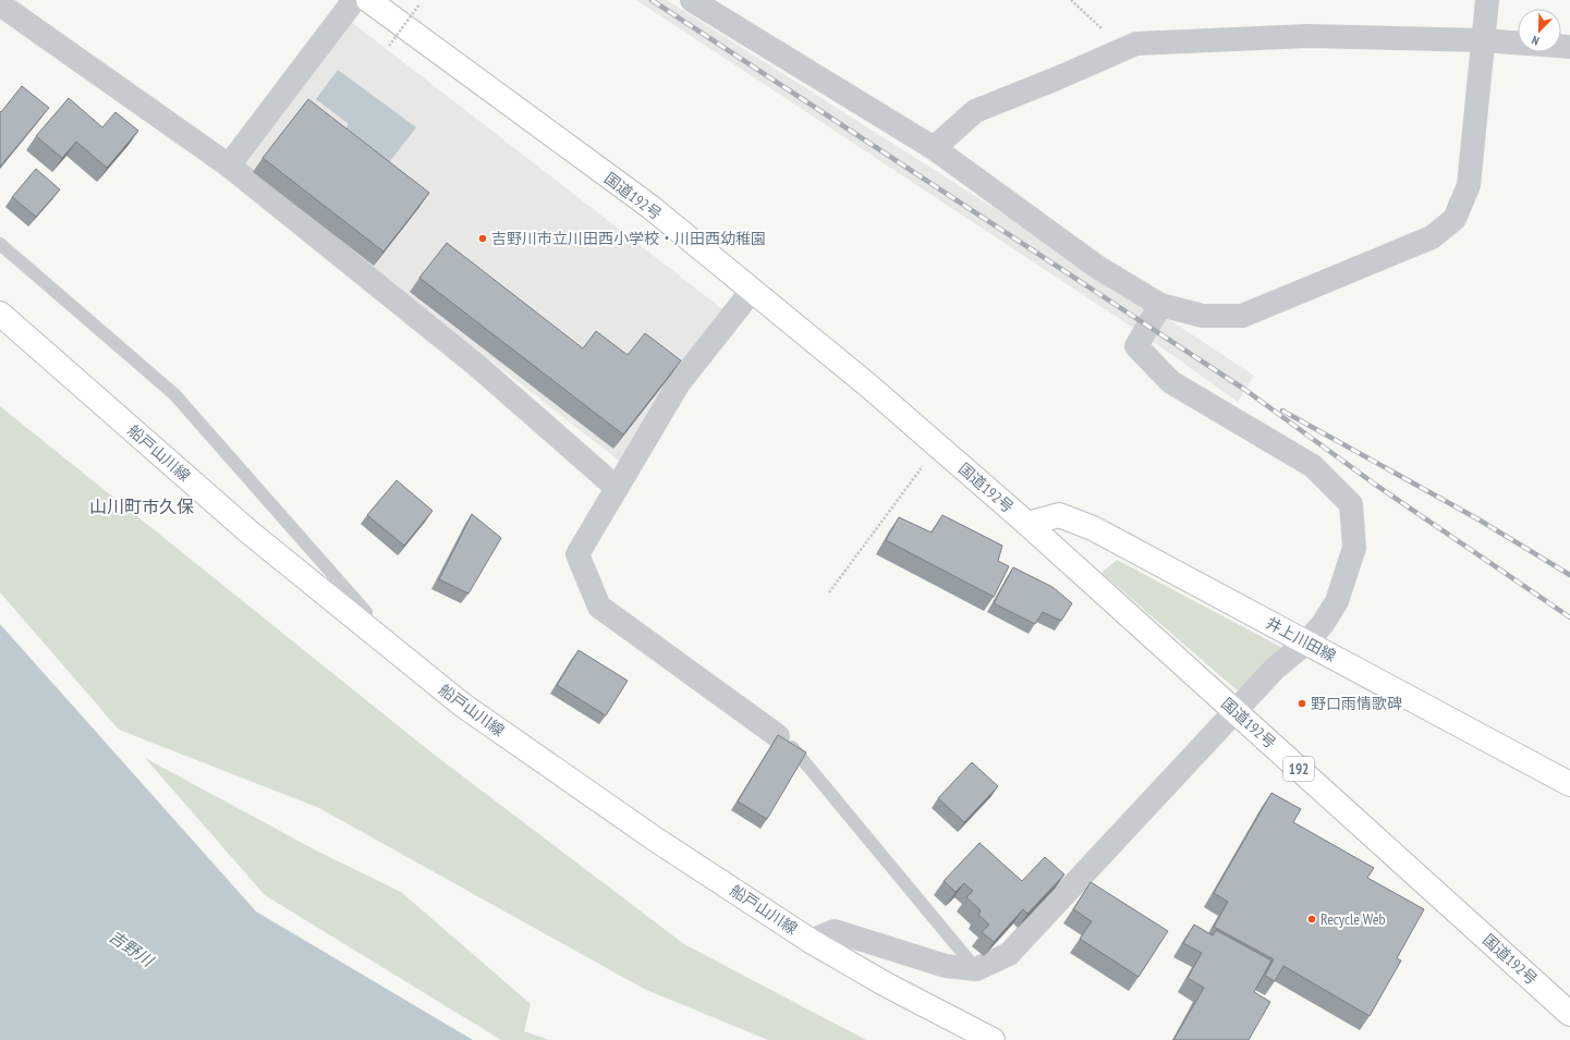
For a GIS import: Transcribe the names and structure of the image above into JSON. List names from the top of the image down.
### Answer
{
  "streets": {
    "main road": [
      "国道192号",
      "船戸山川線",
      "井上川田線",
      "192"
    ]
  },
  "crossings": [
    ["国道192号", "井上川田線"]
  ],
  "districts": ["山川町市久保"],
  "water": ["吉野川"],
  "places": ["吉野川市立川田西小学校・川田西幼稚園", "野口雨情歌碑", "Recycle Web"],
  "north": "bottom left"
}
